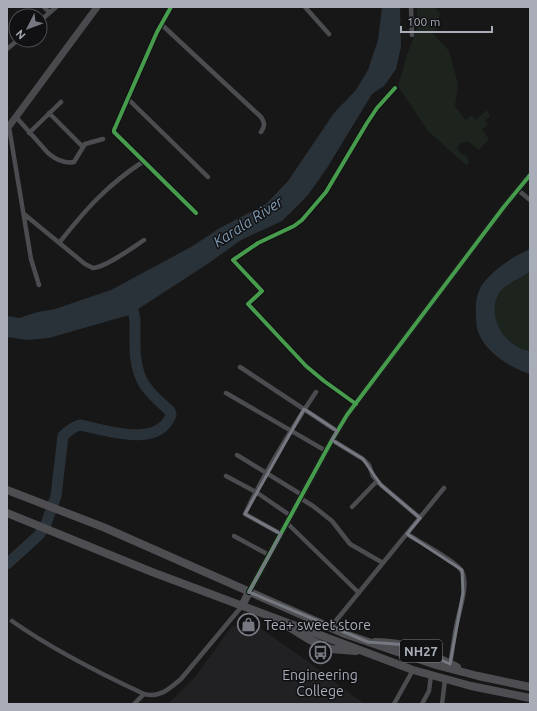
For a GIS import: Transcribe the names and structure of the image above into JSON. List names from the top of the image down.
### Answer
{
  "streets": {
    "highway": ["NH27"]
  },
  "water": ["Karala River"],
  "places": {
    "shop": ["Tea+ sweet store"],
    "bus stop": ["Engineering College"]
  },
  "scale_bar": "100 m",
  "north": "bottom left"
}
